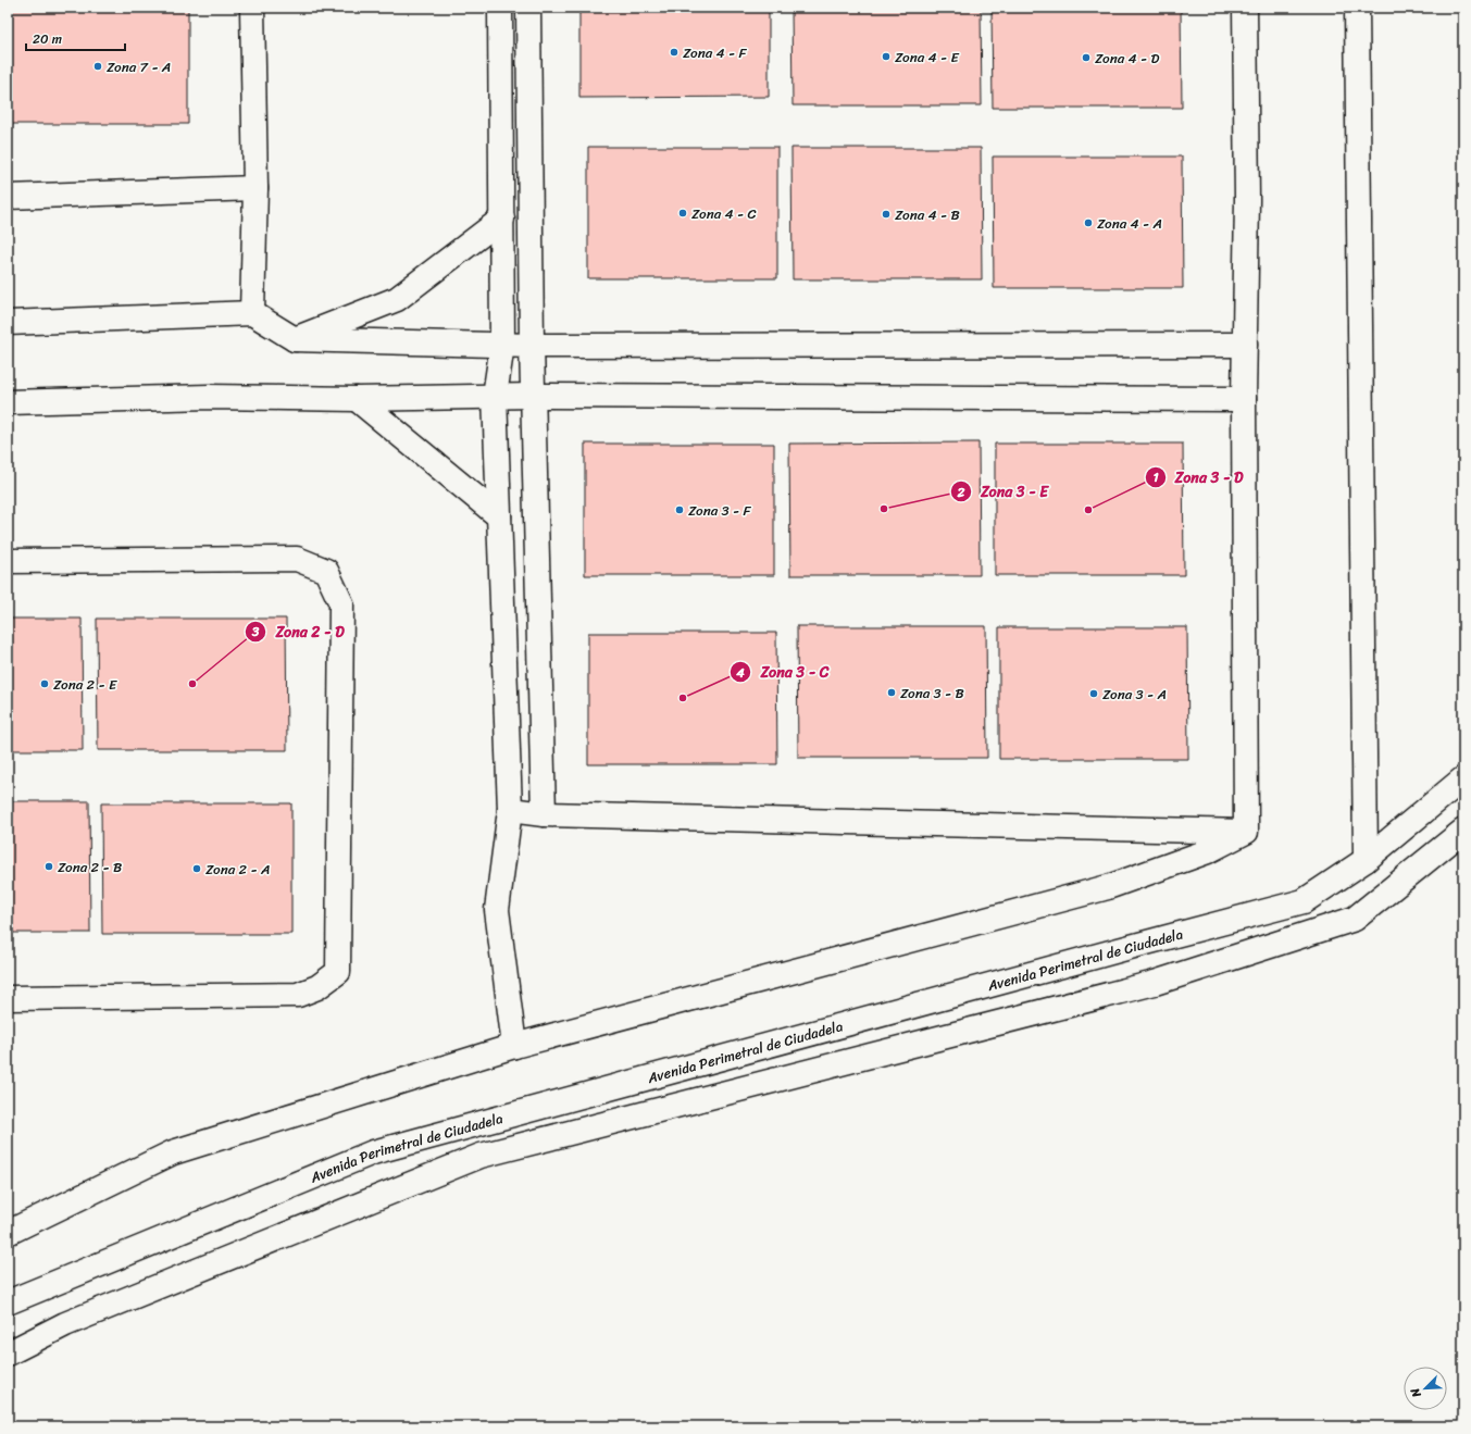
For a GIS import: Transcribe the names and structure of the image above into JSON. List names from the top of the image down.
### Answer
{
  "streets": {
    "street": ["Avenida Perimetral de Ciudadela"]
  },
  "places": [
    "Zona 4 - F",
    "Zona 4 - E",
    "Zona 4 - D",
    "Zona 7 - A",
    "Zona 4 - C",
    "Zona 4 - B",
    "Zona 4 - A",
    "Zona 3 - E",
    "Zona 3 - F",
    "Zona 3 - D",
    "Zona 2 - E",
    "Zona 2 - D",
    "Zona 3 - B",
    "Zona 3 - A",
    "Zona 3 - C",
    "Zona 2 - B",
    "Zona 2 - A"
  ],
  "scale_bar": "20 m",
  "north": "bottom left"
}
